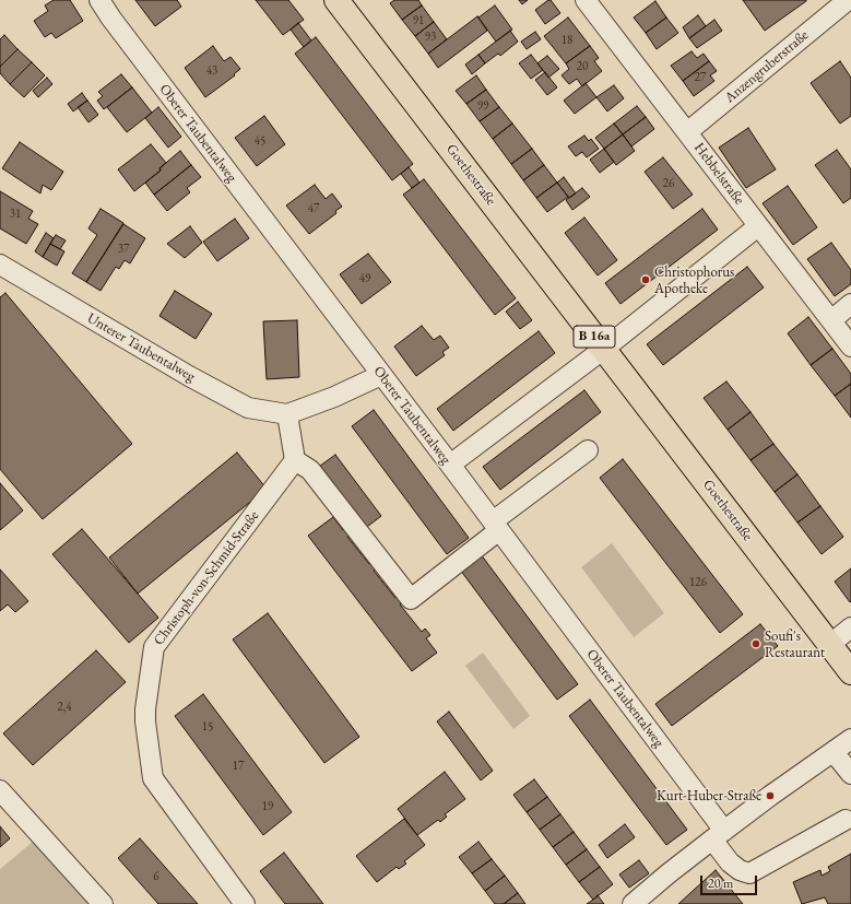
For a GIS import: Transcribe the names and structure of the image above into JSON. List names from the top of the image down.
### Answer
{
  "streets": {
    "main road": ["Goethestraße", "B 16a"],
    "street": [
      "Anzengruberstraße",
      "Oberer Taubentalweg",
      "Hebbelstraße",
      "Unterer Taubentalweg",
      "Christoph-von-Schmid-Straße"
    ]
  },
  "crossings": [
    ["Anzengruberstraße", "Hebbelstraße"]
  ],
  "places": ["Christophorus Apotheke", "Soufi's Restaurant", "Kurt-Huber-Straße"],
  "house_numbers": [
    "91",
    "93",
    "18",
    "20",
    "43",
    "27",
    "99",
    "45",
    "26",
    "47",
    "31",
    "37",
    "49",
    "126",
    "2,4",
    "15",
    "17",
    "19",
    "6"
  ],
  "scale_bar": "20 m"
}
